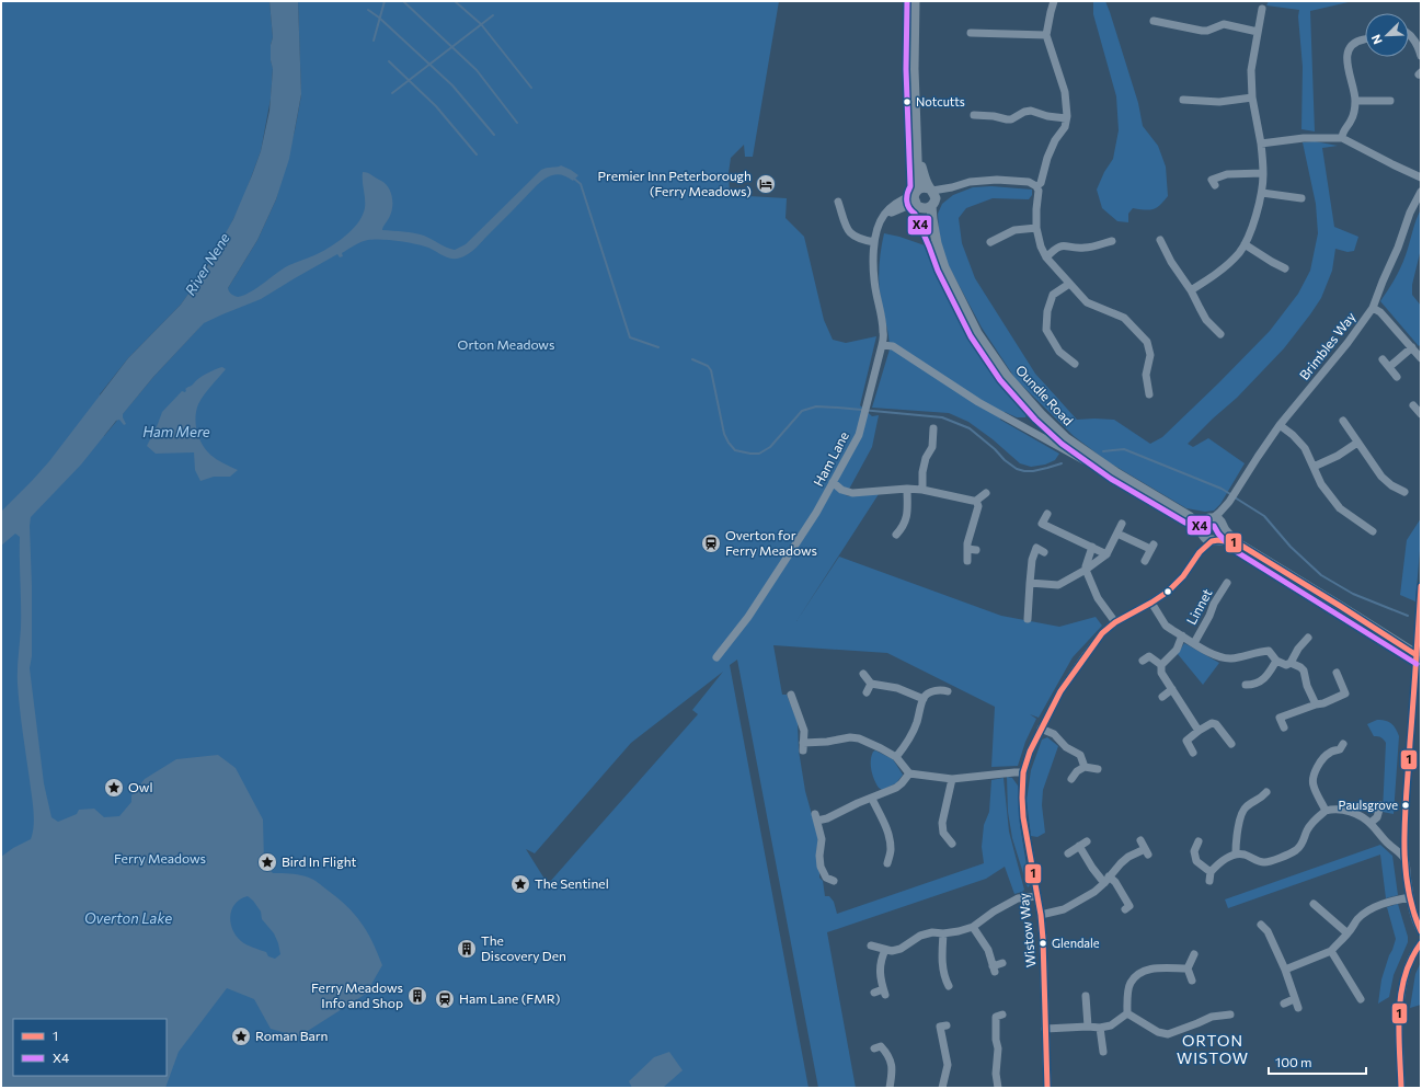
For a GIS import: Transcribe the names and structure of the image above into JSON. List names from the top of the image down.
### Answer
{
  "streets": {
    "main road": ["Oundle Road"],
    "street": [
      "Brimbles Way",
      "Ham Lane",
      "Linnet",
      "Wistow Way"
    ]
  },
  "crossings": [
    ["Brimbles Way", "Oundle Road"],
    ["Brimbles Way", "Wistow Way"],
    ["Oundle Road", "Ham Lane"],
    ["Oundle Road", "Wistow Way"],
    ["Linnet", "Wistow Way"]
  ],
  "districts": ["ORTON WISTOW"],
  "water": ["River Nene", "Ham Mere", "Overton Lake"],
  "parks": ["Orton Meadows", "Ferry Meadows"],
  "places": {
    "other": ["Notcutts", "Paulsgrove", "Glendale"],
    "hotel": ["Premier Inn Peterborough (Ferry Meadows)"],
    "station": ["Overton for Ferry Meadows", "Ham Lane (FMR)"],
    "place": [
      "Owl",
      "Bird In Flight",
      "The Sentinel",
      "Roman Barn"
    ],
    "building": ["The Discovery Den", "Ferry Meadows Info and Shop"]
  },
  "lines": ["transit line X4", "transit line 1"],
  "legend": ["1", "X4"],
  "scale_bar": "100 m",
  "north": "bottom left"
}
